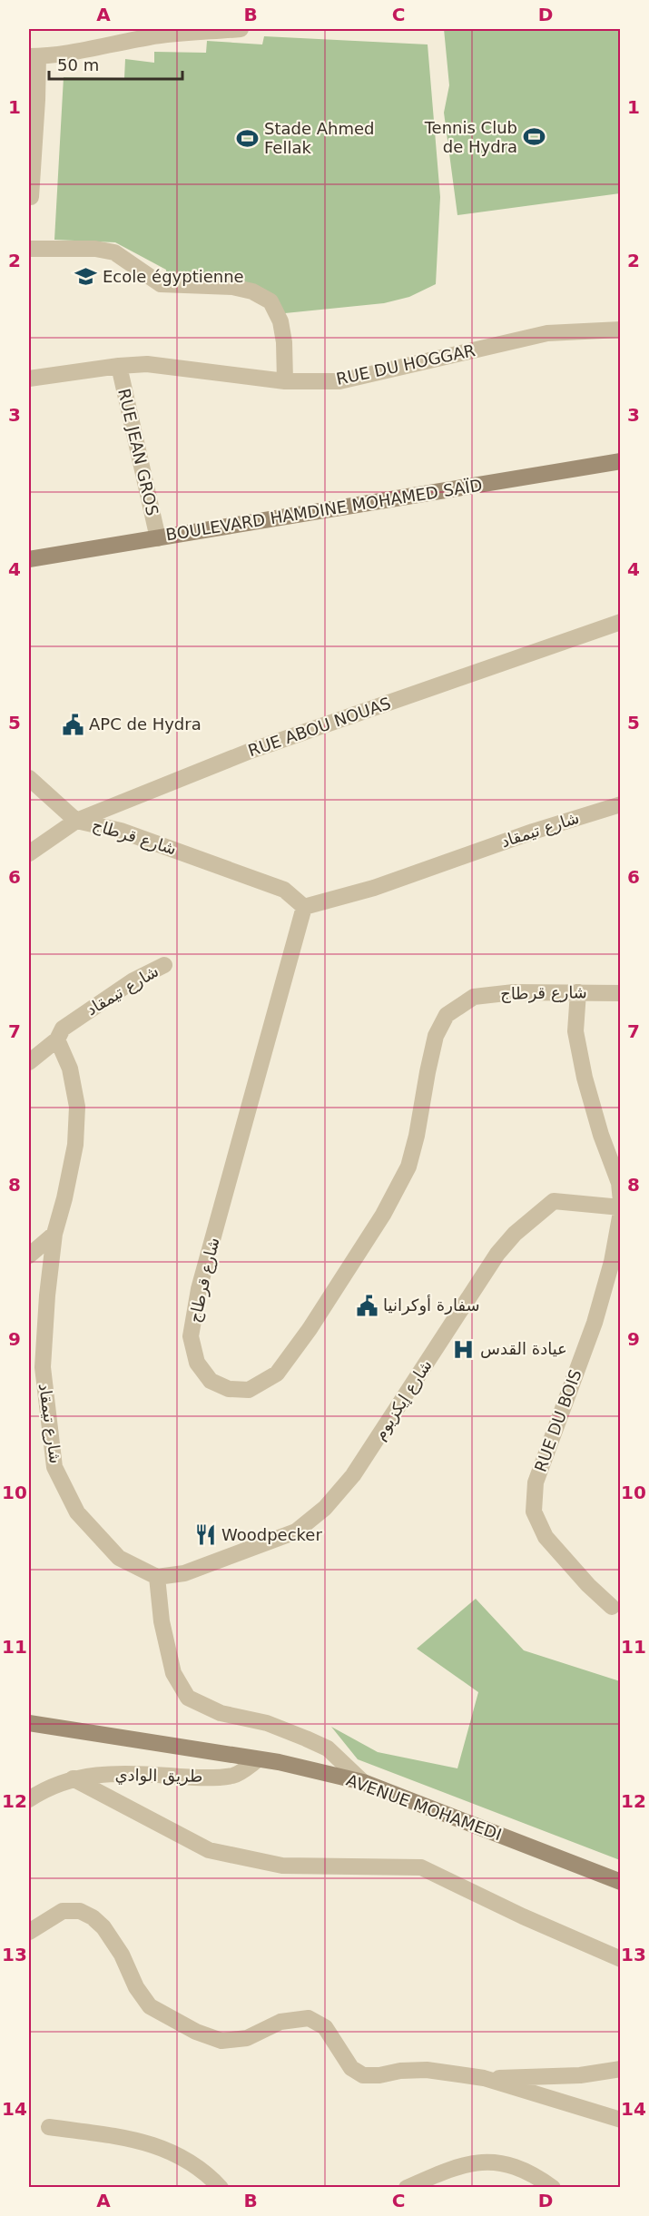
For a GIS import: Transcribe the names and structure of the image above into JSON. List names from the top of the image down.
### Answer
{
  "streets": {
    "main road": ["BOULEVARD HAMDINE MOHAMED SAÏD", "AVENUE MOHAMEDI"],
    "street": [
      "RUE DU HOGGAR",
      "RUE JEAN GROS",
      "RUE ABOU NOUAS",
      "شارع تيمقاد",
      "شارع قرطاج",
      "شارع إيكزيوم",
      "RUE DU BOIS",
      "طريق الوادي"
    ]
  },
  "crossings": [
    ["RUE DU HOGGAR", "RUE JEAN GROS"],
    ["RUE JEAN GROS", "BOULEVARD HAMDINE MOHAMED SAÏD"],
    ["RUE ABOU NOUAS", "شارع قرطاج"],
    ["شارع تيمقاد", "شارع قرطاج"],
    ["شارع تيمقاد", "شارع إيكزيوم"],
    ["شارع إيكزيوم", "RUE DU BOIS"],
    ["طريق الوادي", "AVENUE MOHAMEDI"]
  ],
  "places": {
    "sports": ["Tennis Club de Hydra", "Stade Ahmed Fellak"],
    "school or university": ["Ecole égyptienne"],
    "public building": ["APC de Hydra", "سفارة أوكرانيا"],
    "hospital": ["عيادة القدس"],
    "restaurant": ["Woodpecker"]
  },
  "scale_bar": "50 m",
  "grid": {
    "columns": [
      "A",
      "B",
      "C",
      "D"
    ],
    "rows": [
      "1",
      "2",
      "3",
      "4",
      "5",
      "6",
      "7",
      "8",
      "9",
      "10",
      "11",
      "12",
      "13",
      "14"
    ]
  }
}
